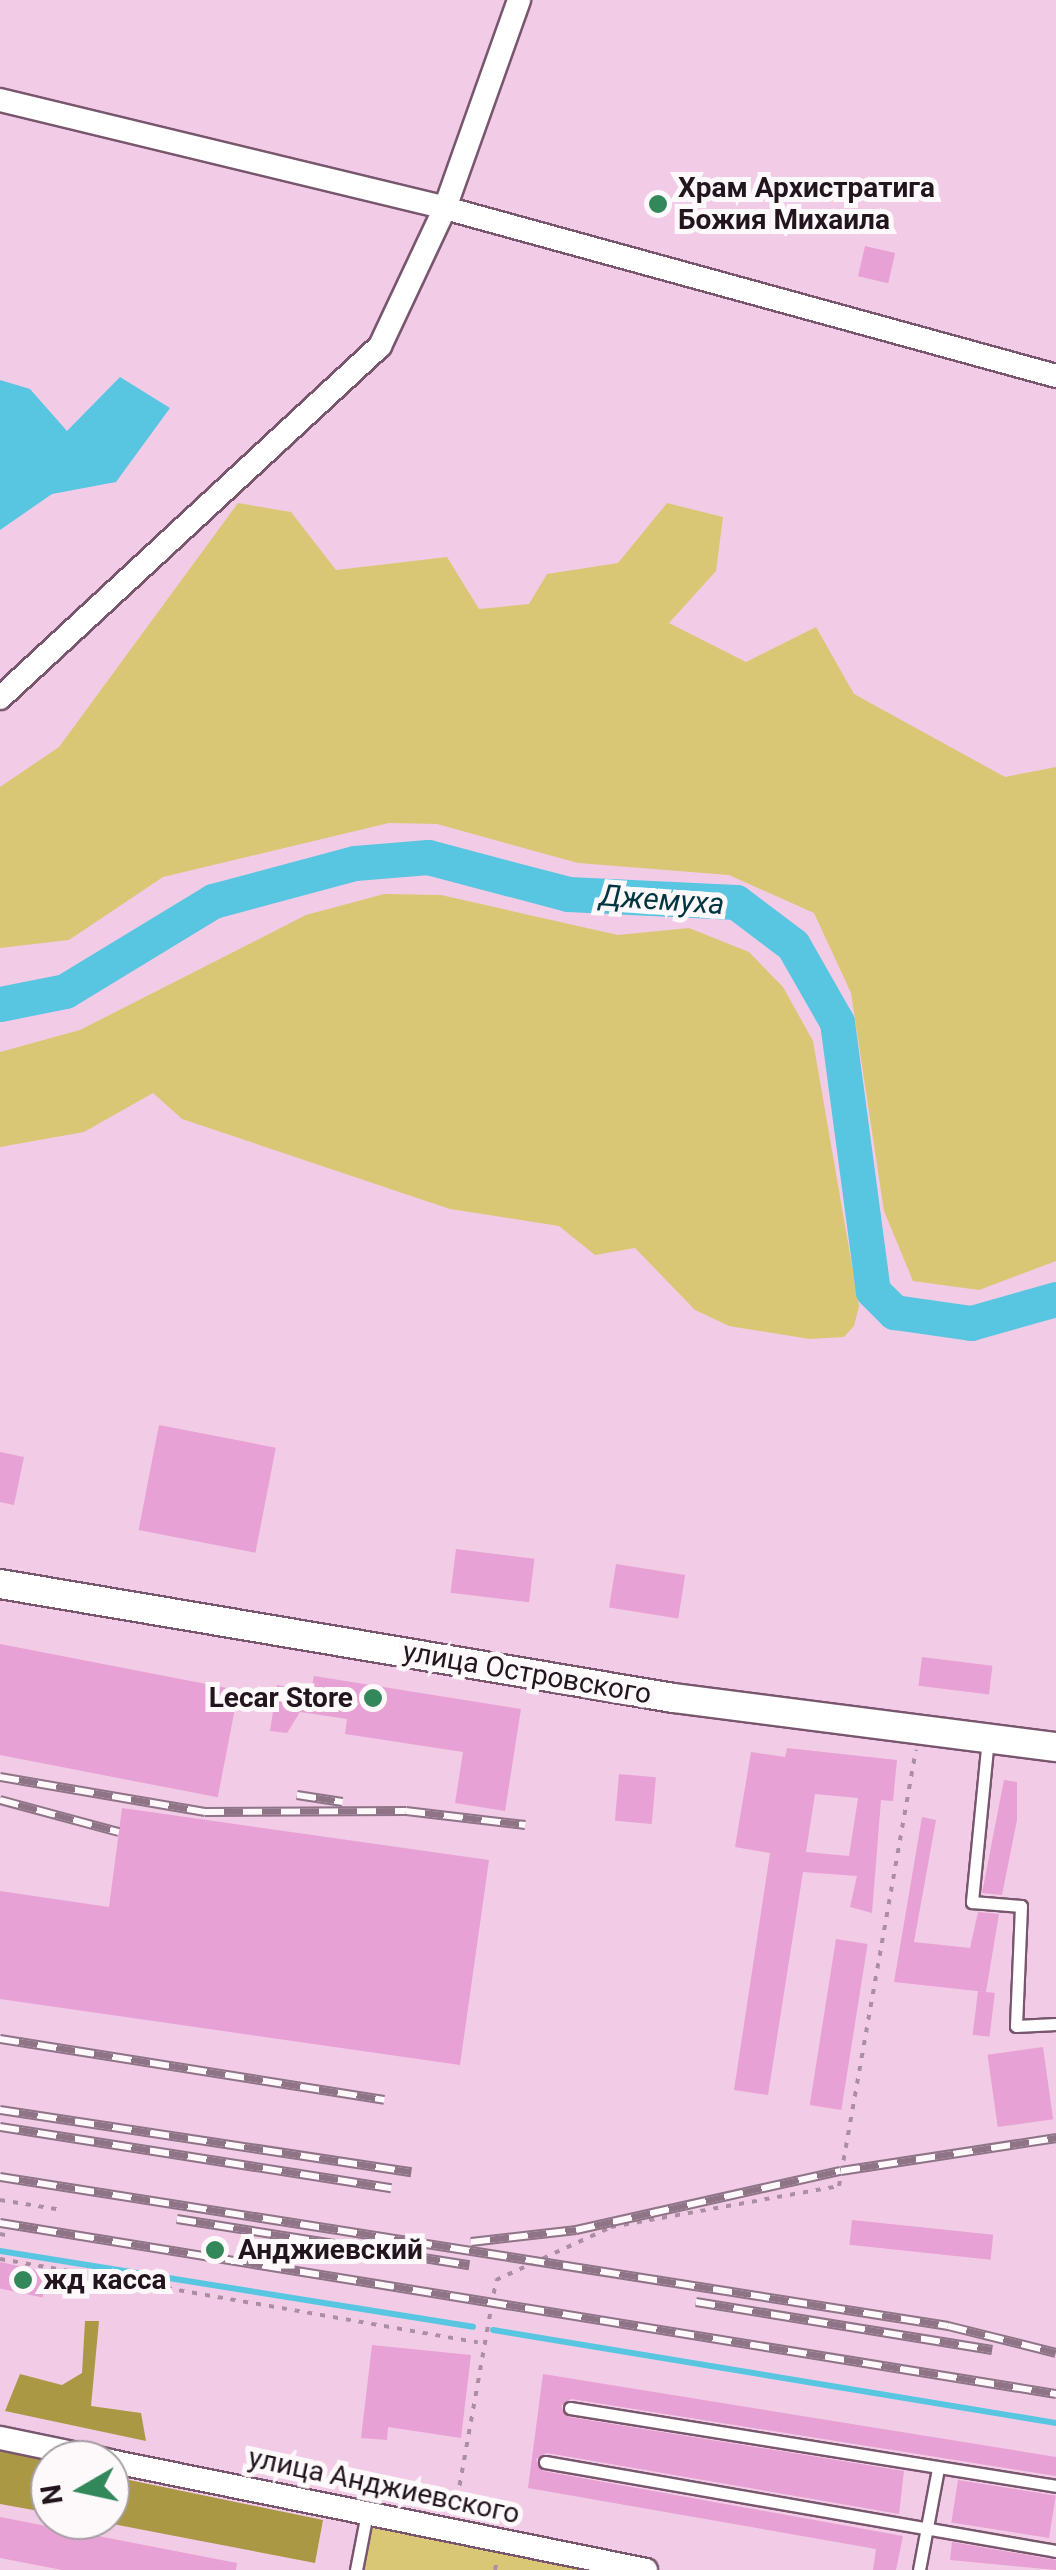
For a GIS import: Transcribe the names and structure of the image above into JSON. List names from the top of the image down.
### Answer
{
  "streets": {
    "street": ["улица Островского", "улица Анджиевского"]
  },
  "water": ["Джемуха"],
  "places": [
    "Храм Архистратига Божия Михаила",
    "Lecar Store",
    "Анджиевский",
    "жд касса"
  ],
  "north": "left"
}
